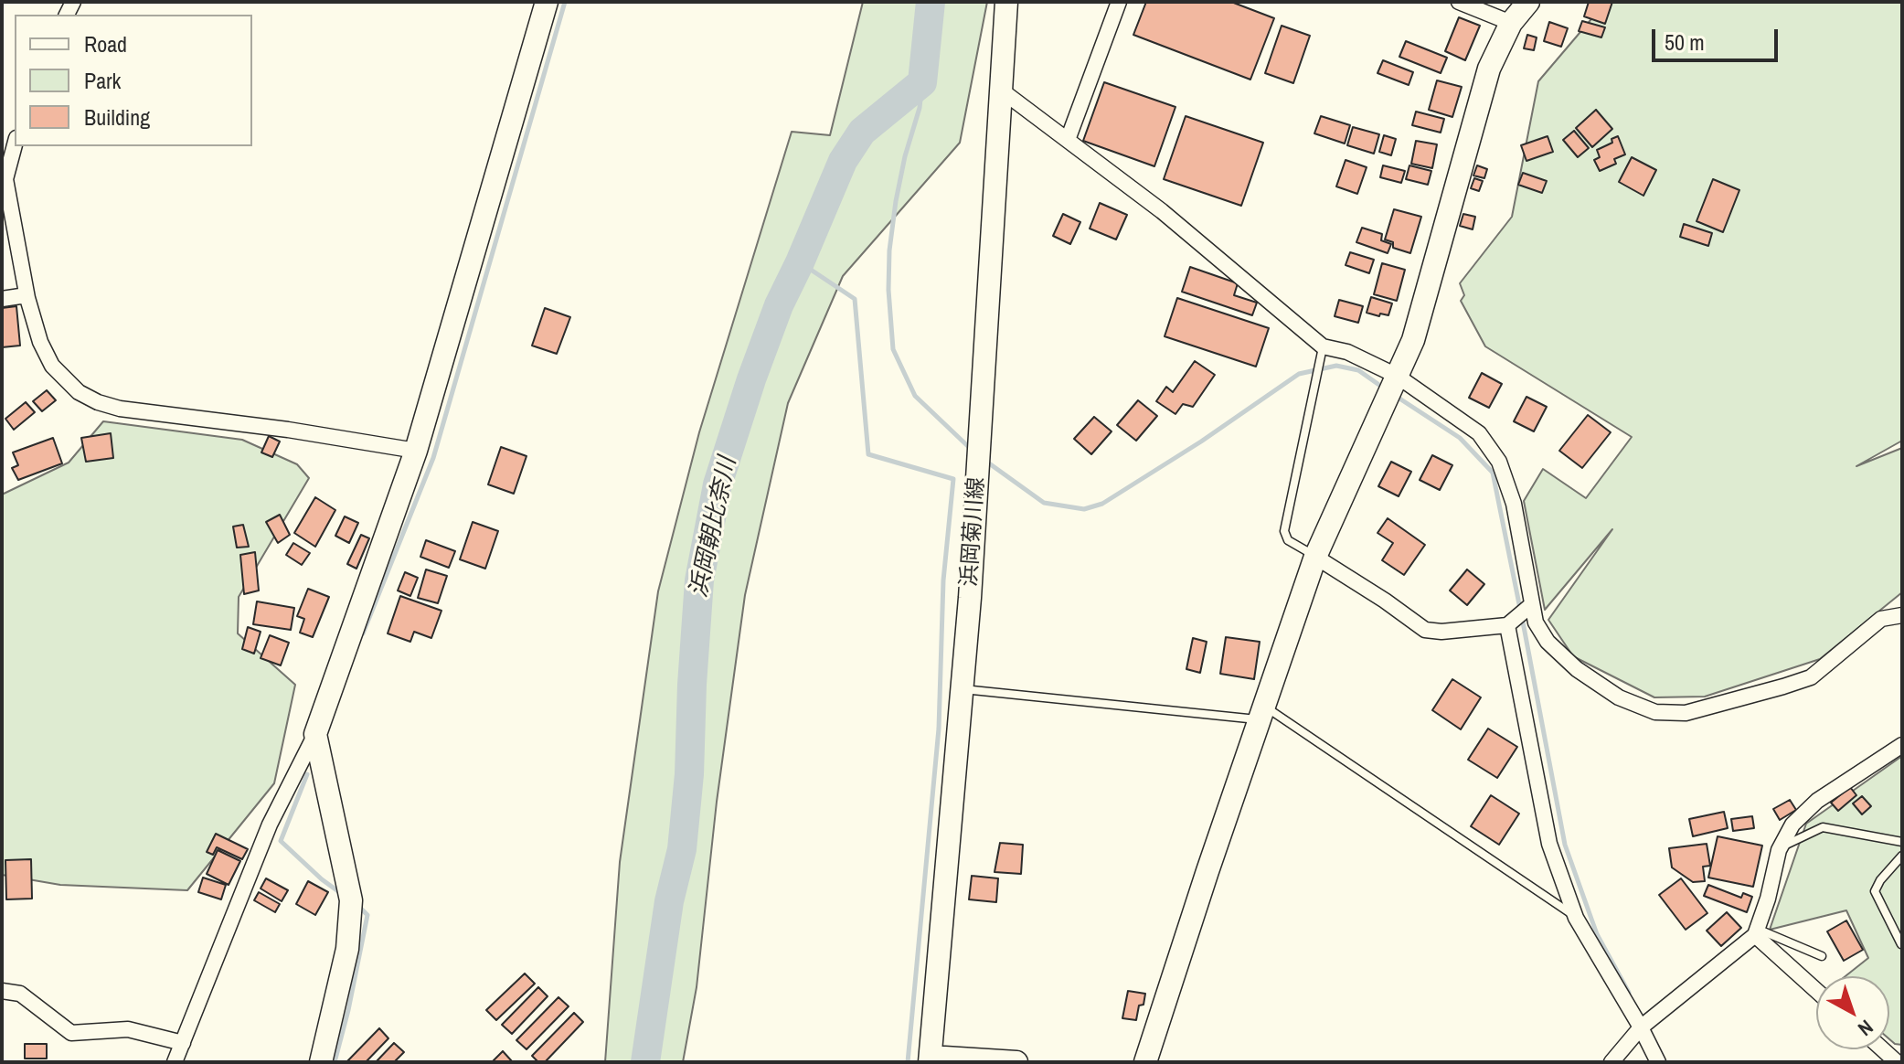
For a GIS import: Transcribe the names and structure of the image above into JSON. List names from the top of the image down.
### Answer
{
  "streets": {
    "street": ["浜岡菊川線"]
  },
  "water": ["浜岡朝比奈川"],
  "legend": ["Road", "Park", "Building"],
  "scale_bar": "50 m",
  "north": "bottom right"
}
